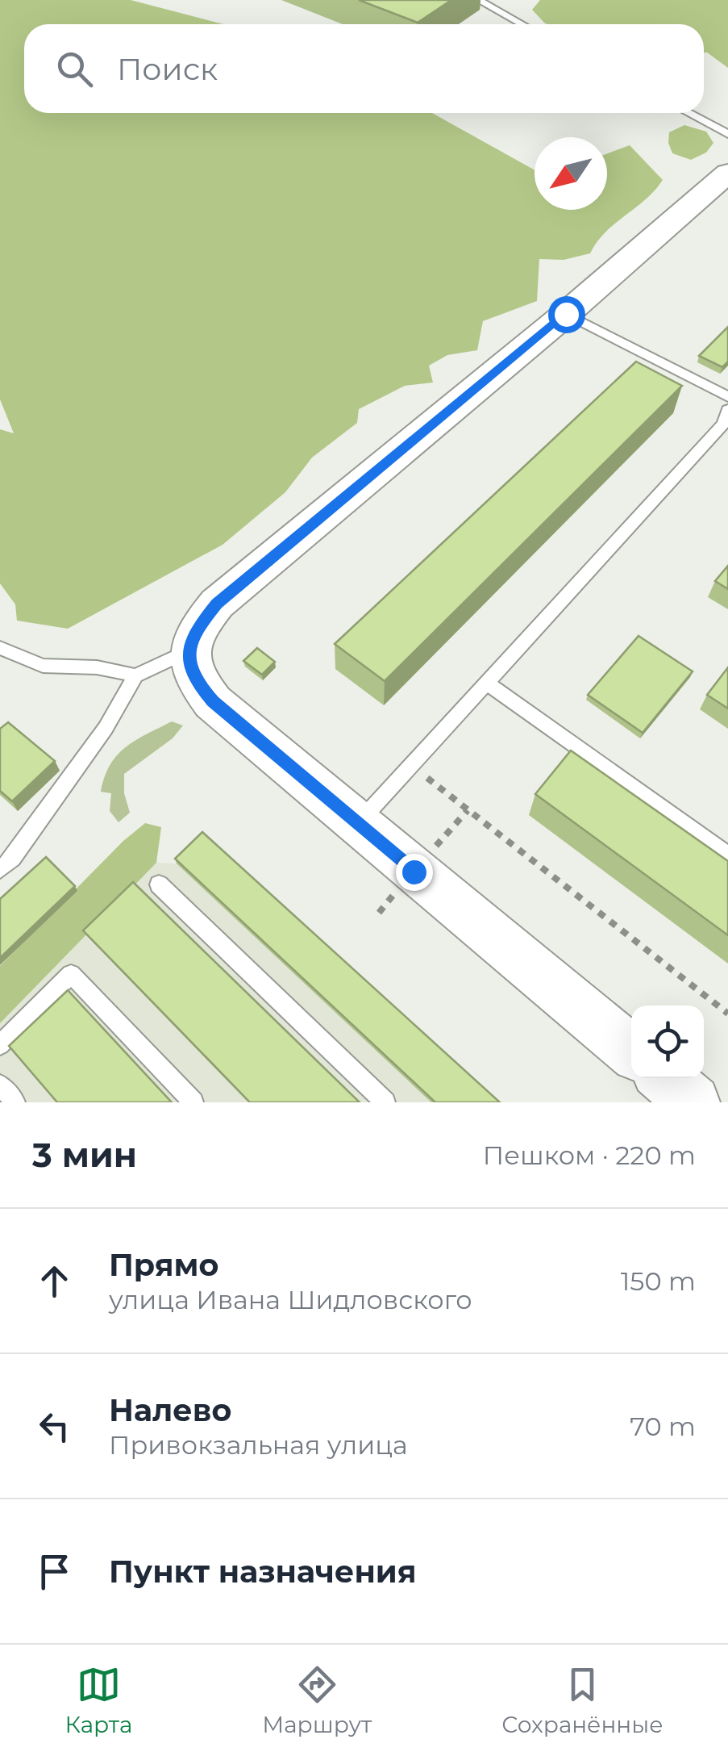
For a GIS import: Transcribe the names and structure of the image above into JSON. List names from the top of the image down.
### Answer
{
  "north": "bottom left",
  "page": {
    "search": "Поиск",
    "heading": ["3 мин", "Пешком · 220 m"],
    "list": [
      ["Прямо", "улица Ивана Шидловского", "150 m"],
      ["Налево", "Привокзальная улица", "70 m"],
      "Пункт назначения"
    ],
    "nav": ["Карта", "Маршрут", "Сохранённые"]
  }
}
